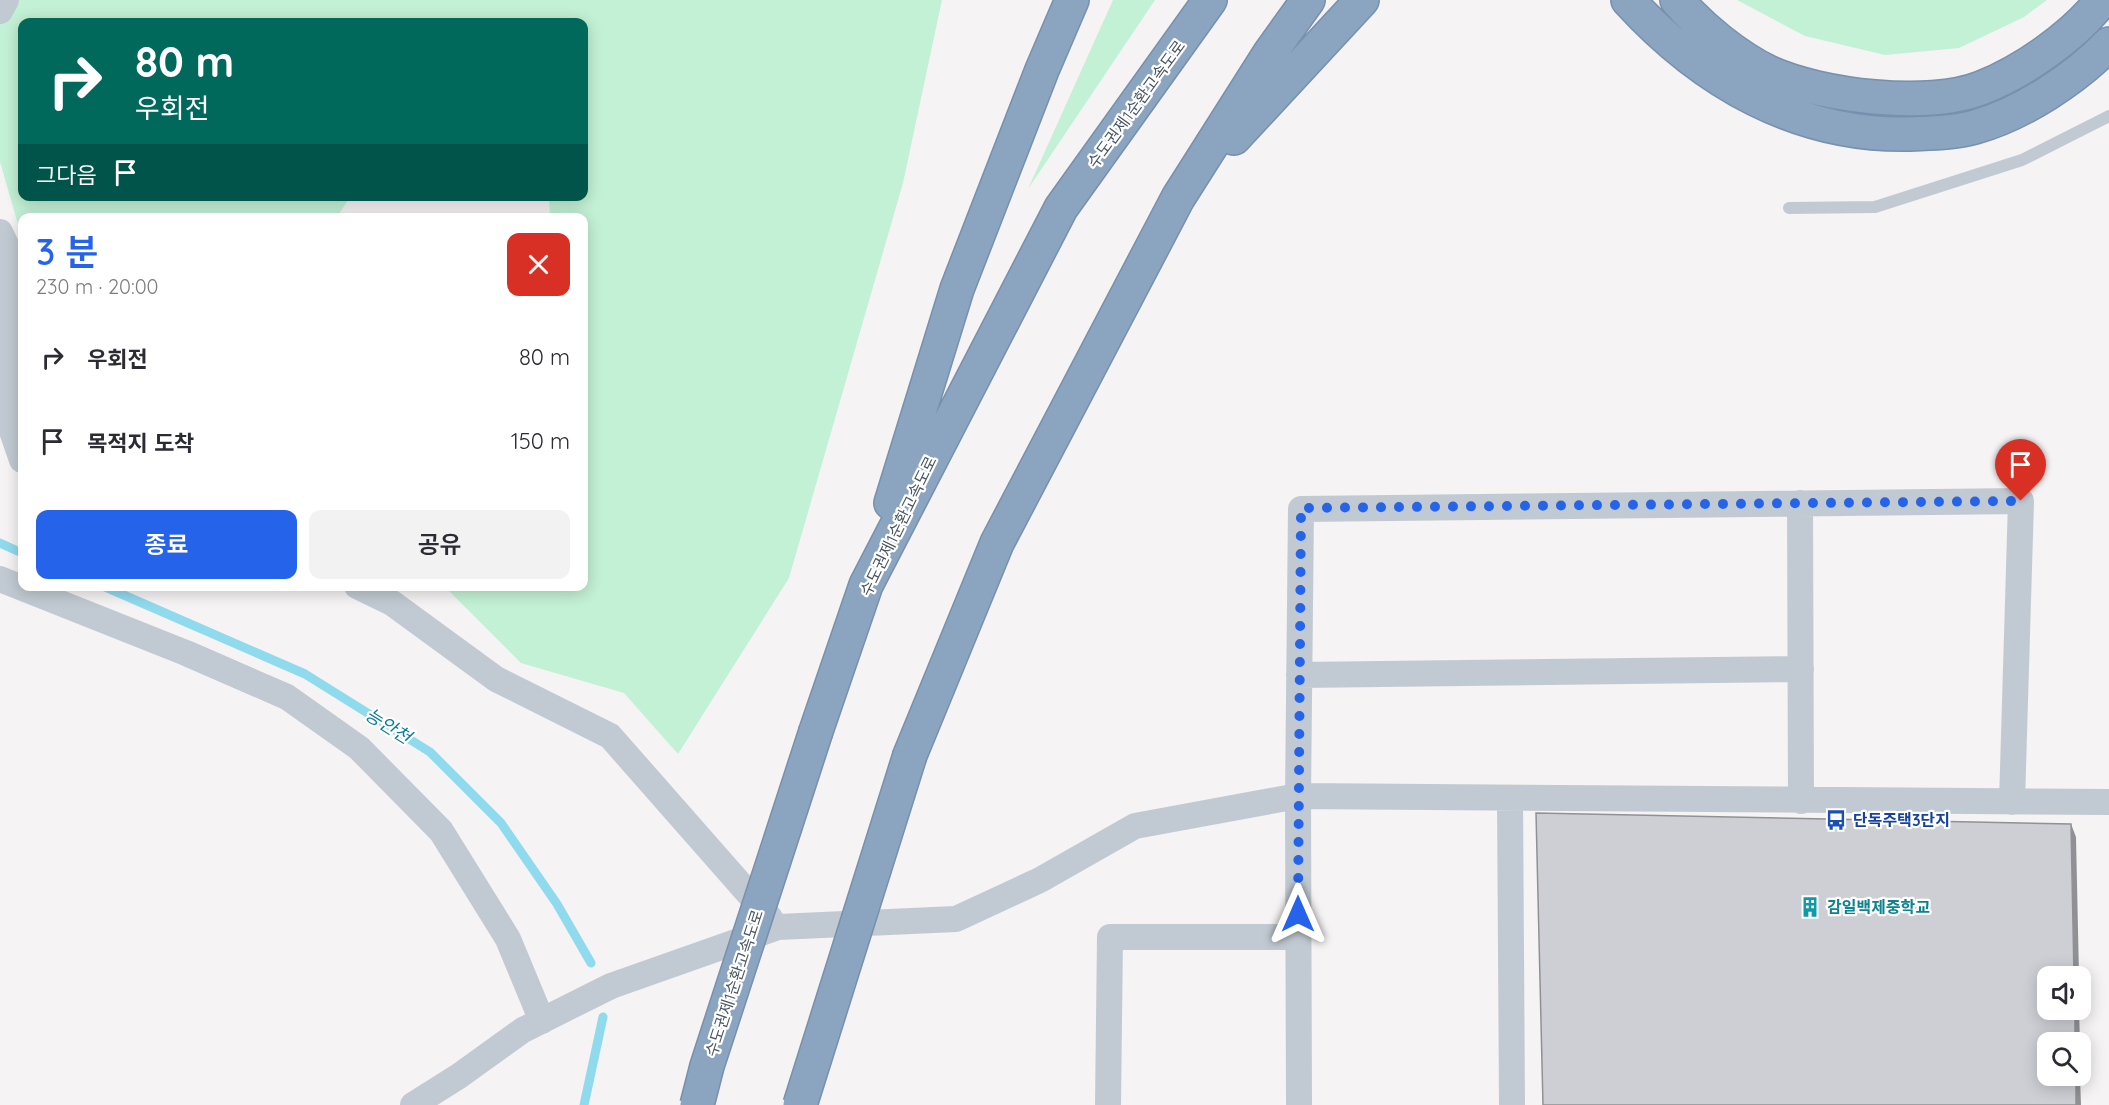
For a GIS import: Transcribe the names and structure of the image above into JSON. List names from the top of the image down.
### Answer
{
  "streets": {
    "highway": ["수도권제1순환고속도로"]
  },
  "water": ["능안천"],
  "places": {
    "bus stop": ["단독주택3단지"],
    "building": ["감일백제중학교"]
  },
  "page": {
    "turn": ["80 m", "우회전"],
    "then": "그다음",
    "heading": ["3 분", "230 m · 20:00"],
    "list": [
      {
        "name": "우회전",
        "value": "80 m"
      },
      {
        "name": "목적지 도착",
        "value": "150 m"
      }
    ],
    "buttons": ["종료", "공유"]
  }
}
